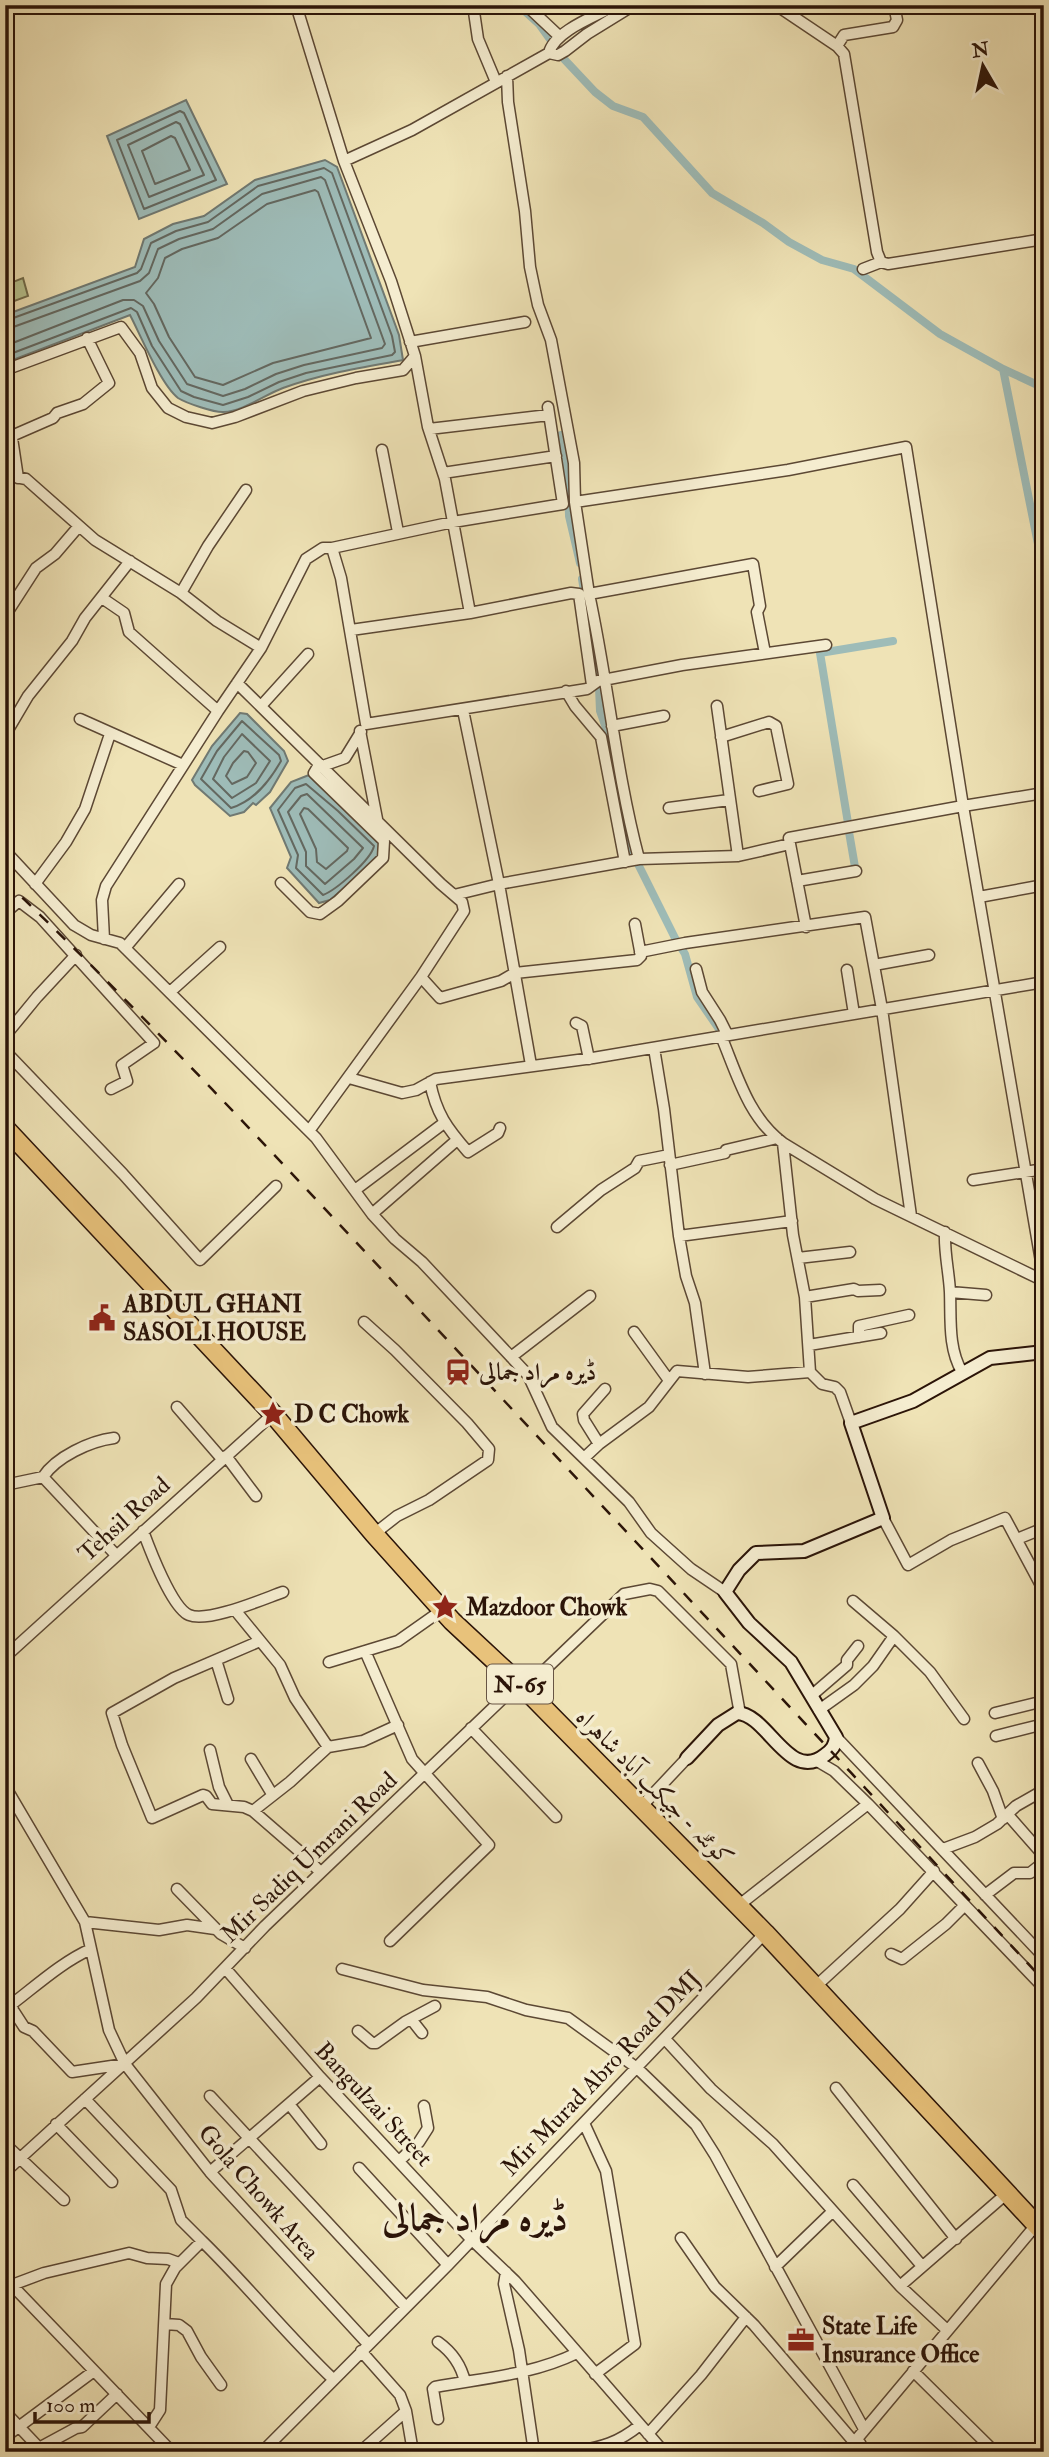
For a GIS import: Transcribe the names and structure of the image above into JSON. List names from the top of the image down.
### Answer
{
  "streets": {
    "highway": ["N-65", "کوئٹہ - جیکب آباد شاہراہ"],
    "street": [
      "Tehsil Road",
      "Mir Sadiq Umrani Road",
      "Mir Murad Abro Road DMJ",
      "Bangulzai Street",
      "Gola Chowk Area"
    ]
  },
  "crossings": [
    ["Tehsil Road", "کوئٹہ - جیکب آباد شاہراہ"],
    ["کوئٹہ - جیکب آباد شاہراہ", "Mir Sadiq Umrani Road"],
    ["کوئٹہ - جیکب آباد شاہراہ", "Mir Murad Abro Road DMJ"],
    ["Mir Sadiq Umrani Road", "Bangulzai Street"],
    ["Mir Sadiq Umrani Road", "Gola Chowk Area"],
    ["Mir Murad Abro Road DMJ", "Bangulzai Street"],
    ["Mir Murad Abro Road DMJ", "Gola Chowk Area"]
  ],
  "districts": ["ڈیرہ مراد جمالی"],
  "places": {
    "public building": ["ABDUL GHANI SASOLI HOUSE"],
    "station": ["ڈیرہ مراد جمالی"],
    "place": ["D C Chowk", "Mazdoor Chowk"],
    "office": ["State Life Insurance Office"]
  },
  "scale_bar": "100 m",
  "north": "top"
}
